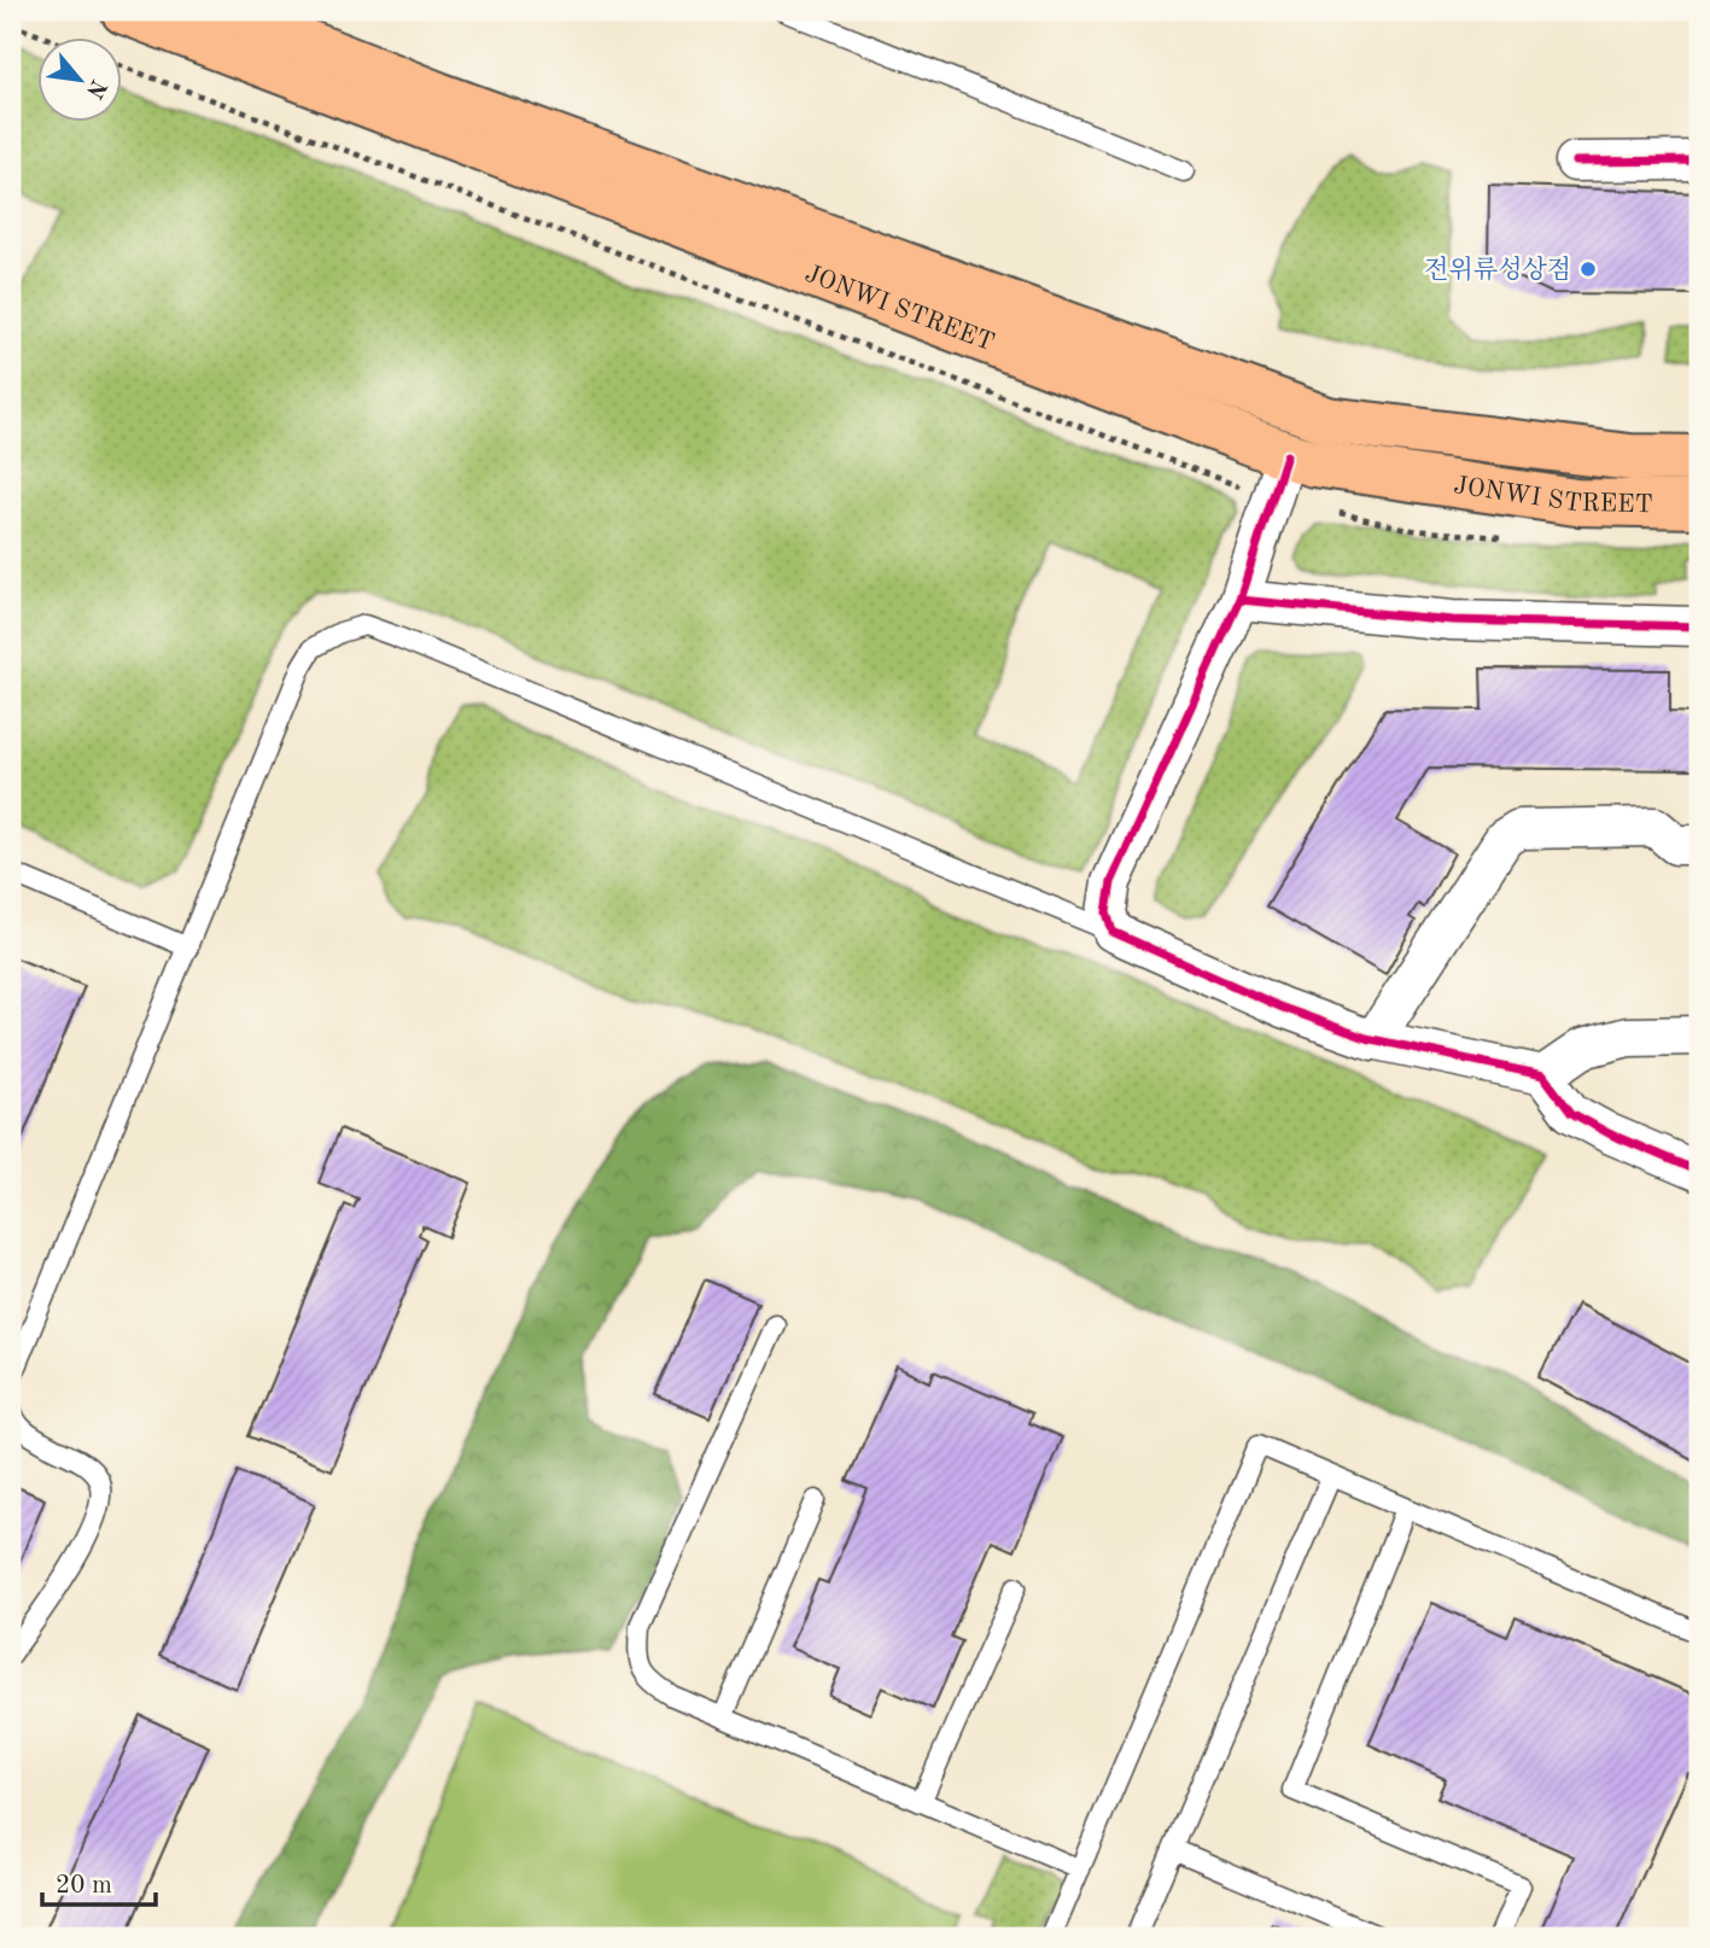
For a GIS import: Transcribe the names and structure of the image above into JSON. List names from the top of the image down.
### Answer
{
  "streets": {
    "main road": ["JONWI STREET"]
  },
  "places": ["전위류성상점"],
  "scale_bar": "20 m",
  "north": "bottom right"
}
